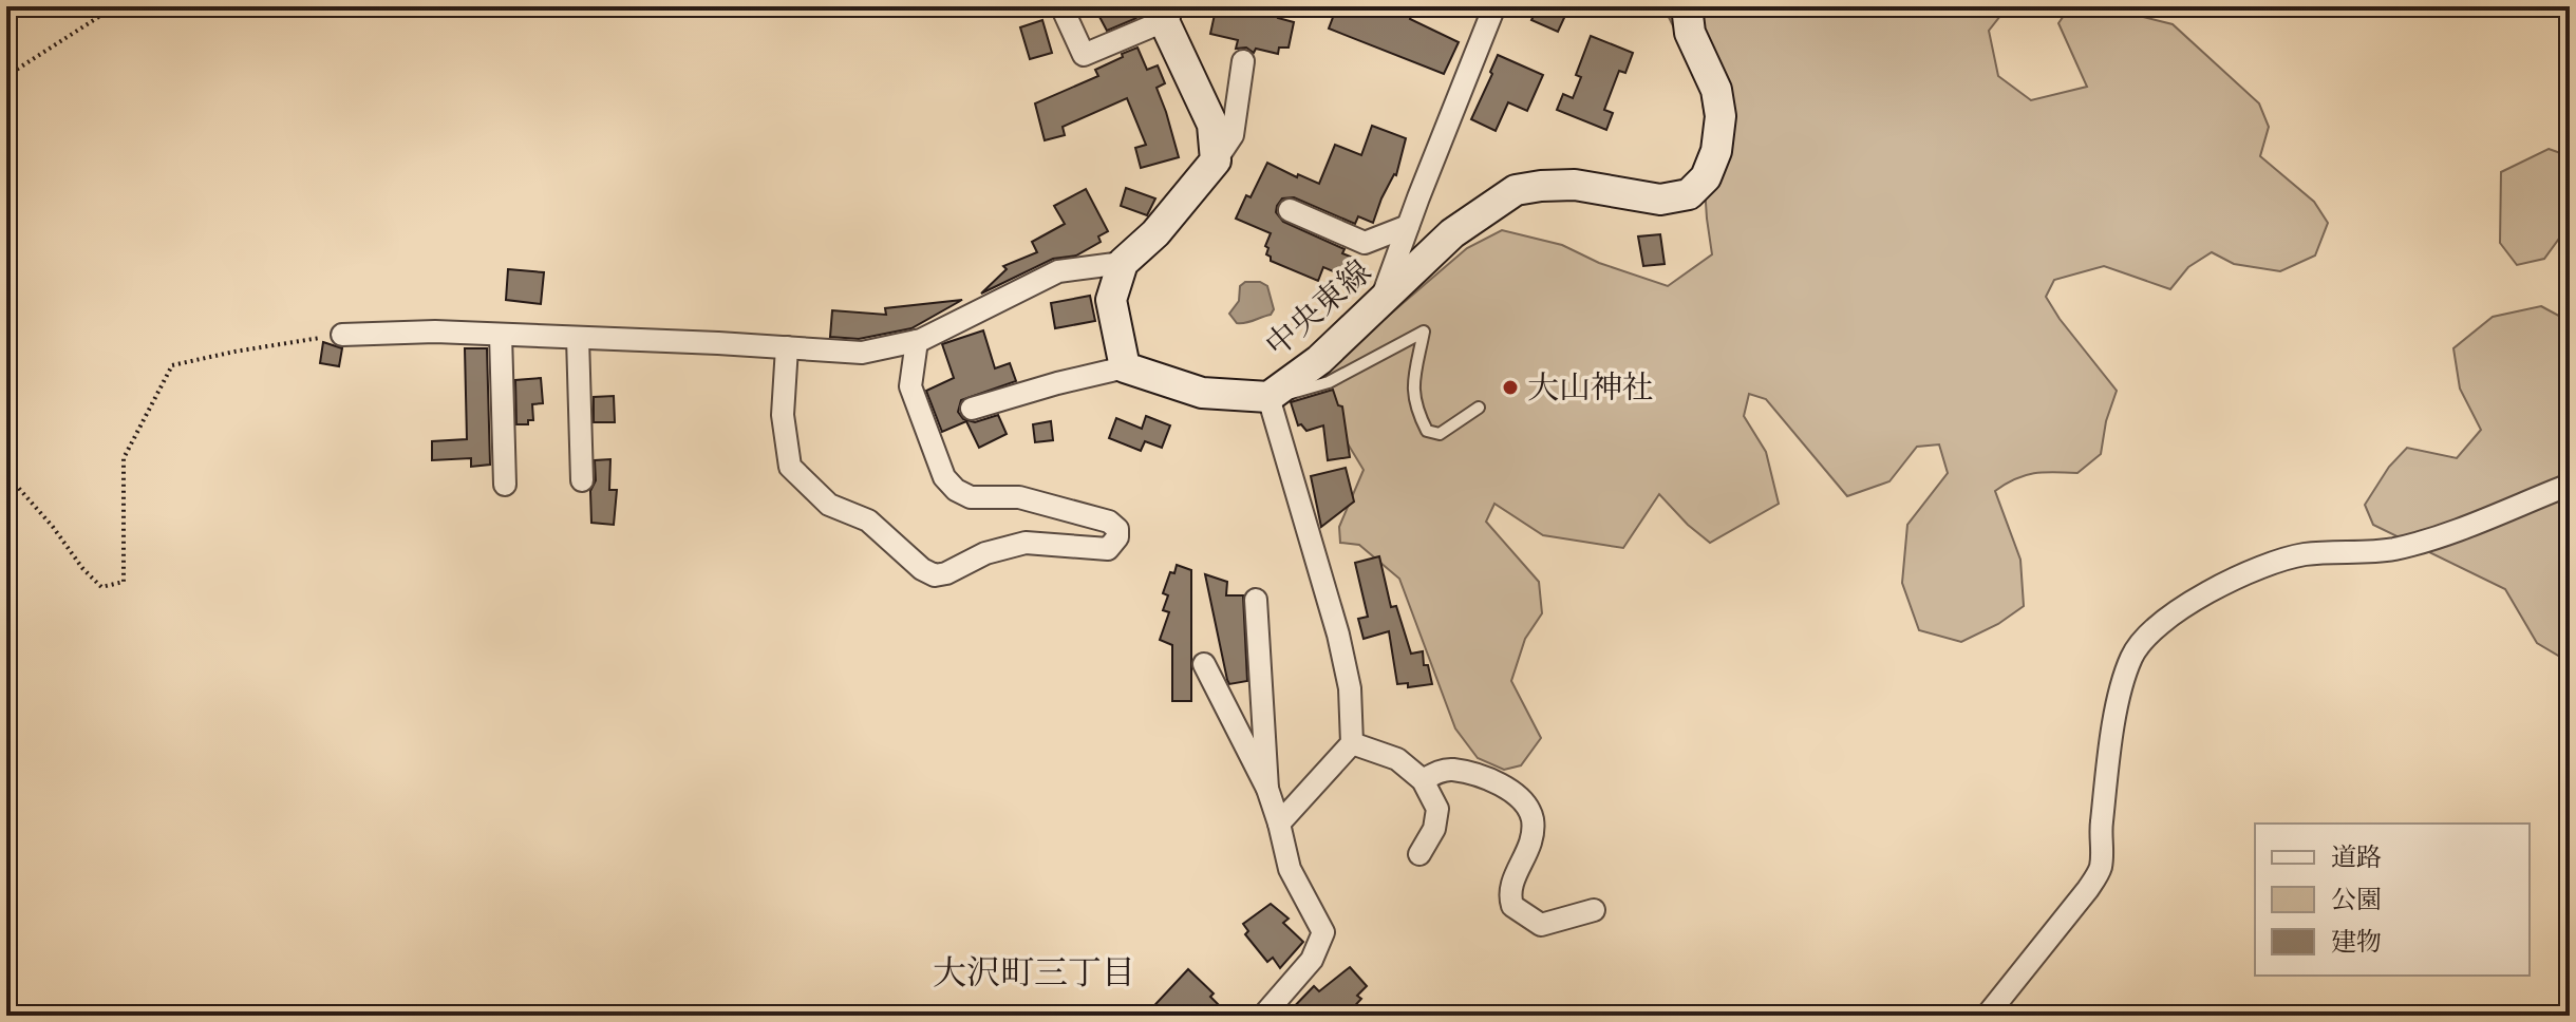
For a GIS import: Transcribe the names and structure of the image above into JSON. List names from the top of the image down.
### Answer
{
  "streets": {
    "main road": ["中央東線"]
  },
  "districts": ["大沢町三丁目"],
  "places": ["大山神社"],
  "legend": ["道路", "公園", "建物"]
}
